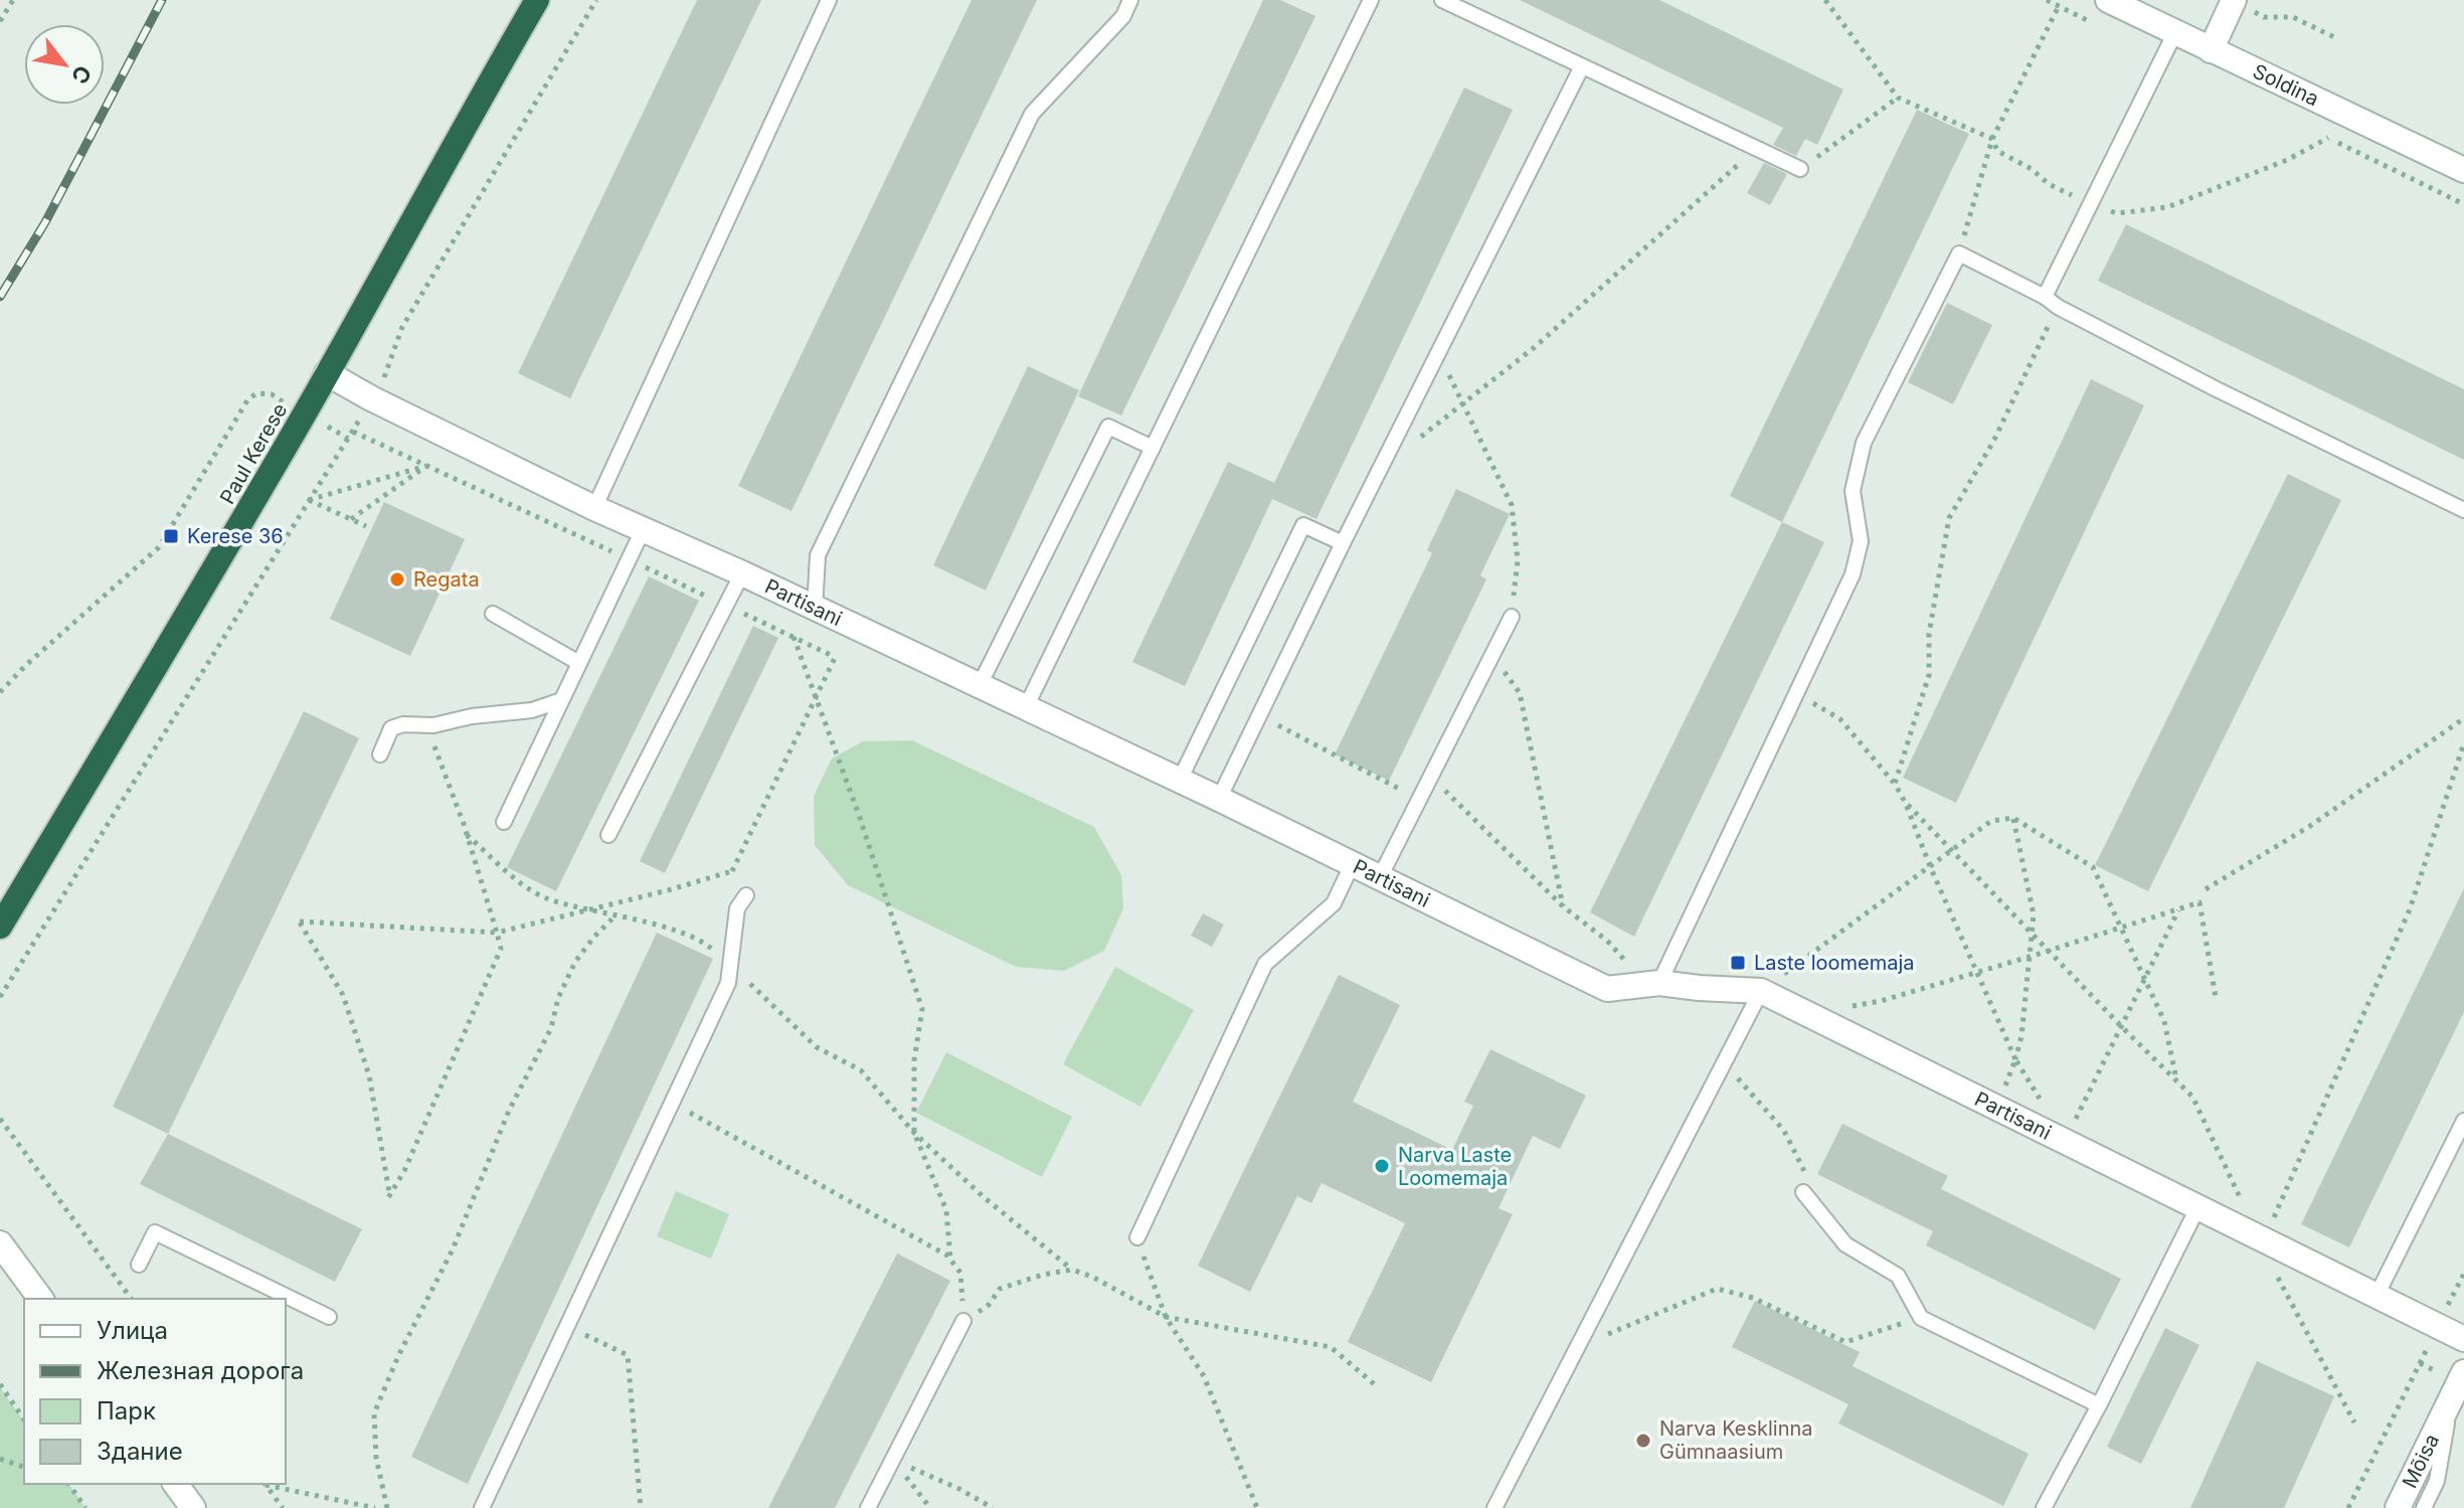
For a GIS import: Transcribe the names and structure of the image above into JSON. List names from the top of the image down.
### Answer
{
  "streets": {
    "highway": ["Paul Kerese"],
    "street": ["Soldina", "Partisani", "Mõisa"]
  },
  "crossings": [
    ["Paul Kerese", "Partisani"]
  ],
  "places": {
    "transit": ["Kerese 36", "Laste loomemaja"],
    "other": ["Regata", "Narva Laste Loomemaja", "Narva Kesklinna Gümnaasium"]
  },
  "legend": [
    "Улица",
    "Железная дорога",
    "Парк",
    "Здание"
  ],
  "north": "bottom right"
}
